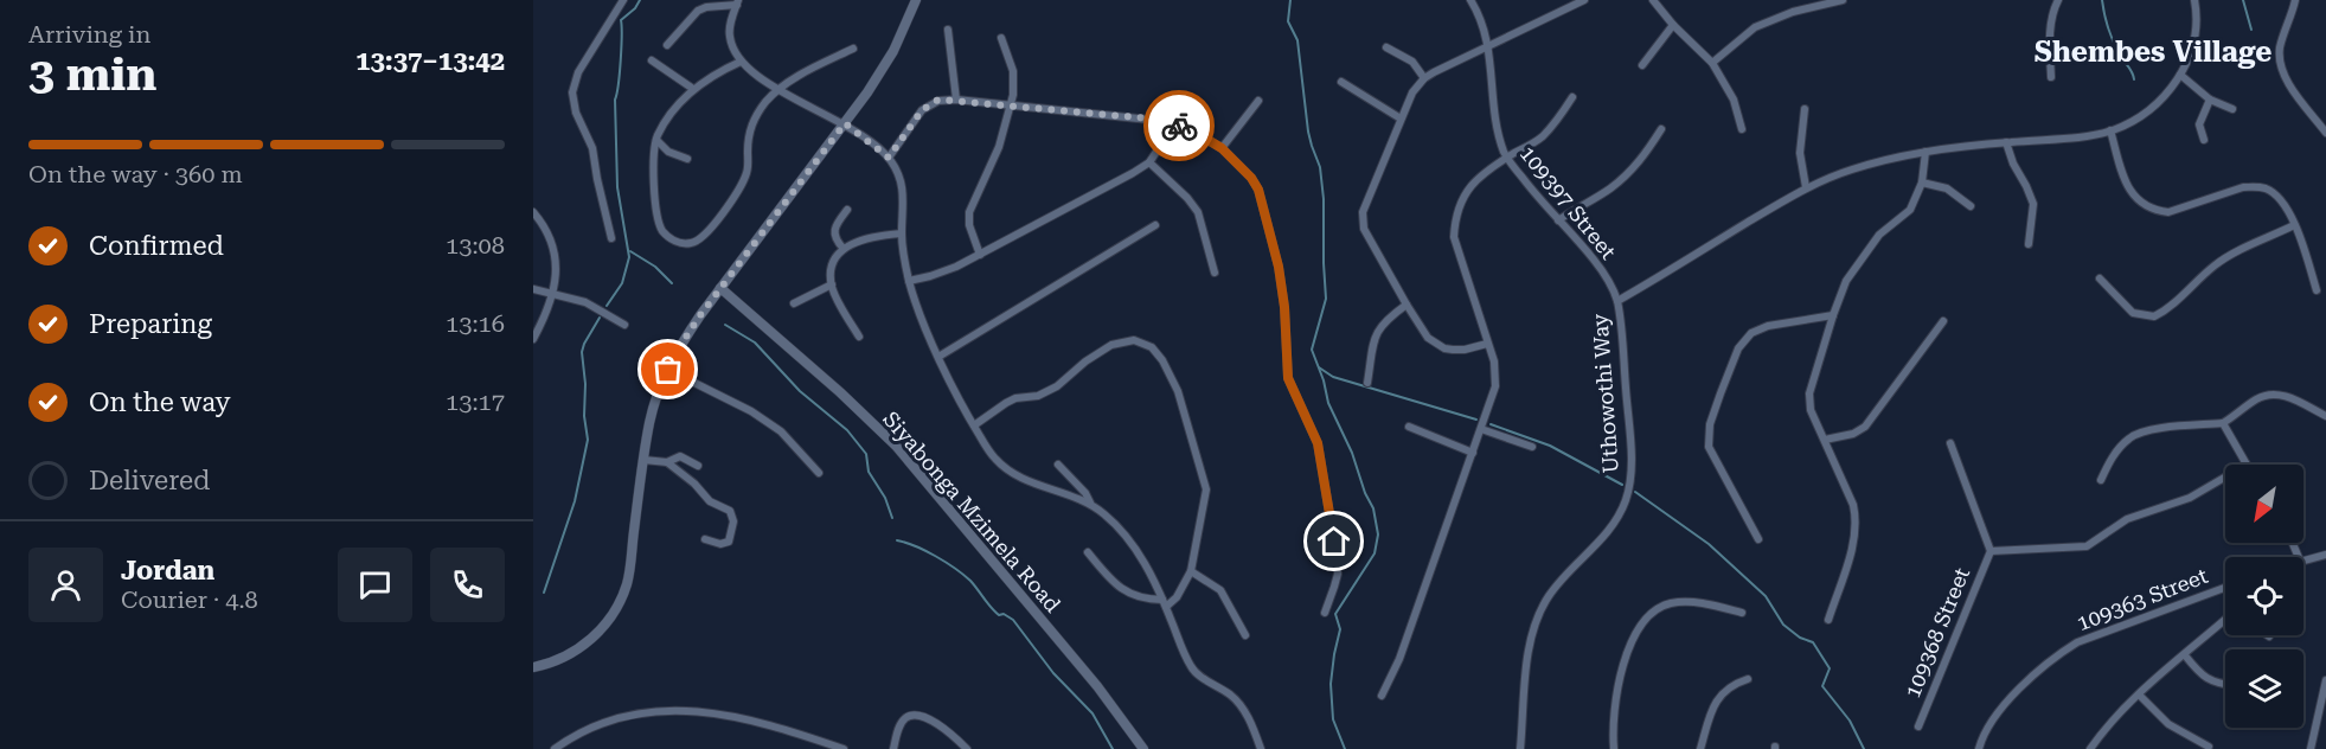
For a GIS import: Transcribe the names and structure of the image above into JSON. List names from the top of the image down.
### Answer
{
  "streets": {
    "street": [
      "109397 Street",
      "Uthowothi Way",
      "Siyabonga Mzimela Road",
      "109363 Street",
      "109368 Street"
    ]
  },
  "crossings": [
    ["109397 Street", "Uthowothi Way"]
  ],
  "districts": ["Shembes Village"],
  "north": "bottom left",
  "page": {
    "heading": ["3 min", "Arriving in", "13:37–13:42"],
    "panel": ["Jordan", "Courier · 4.8"],
    "bar": "On the way · 360 m",
    "list": [
      ["Confirmed", "13:08"],
      ["Preparing", "13:16"],
      ["On the way", "13:17"],
      "Delivered"
    ]
  }
}
